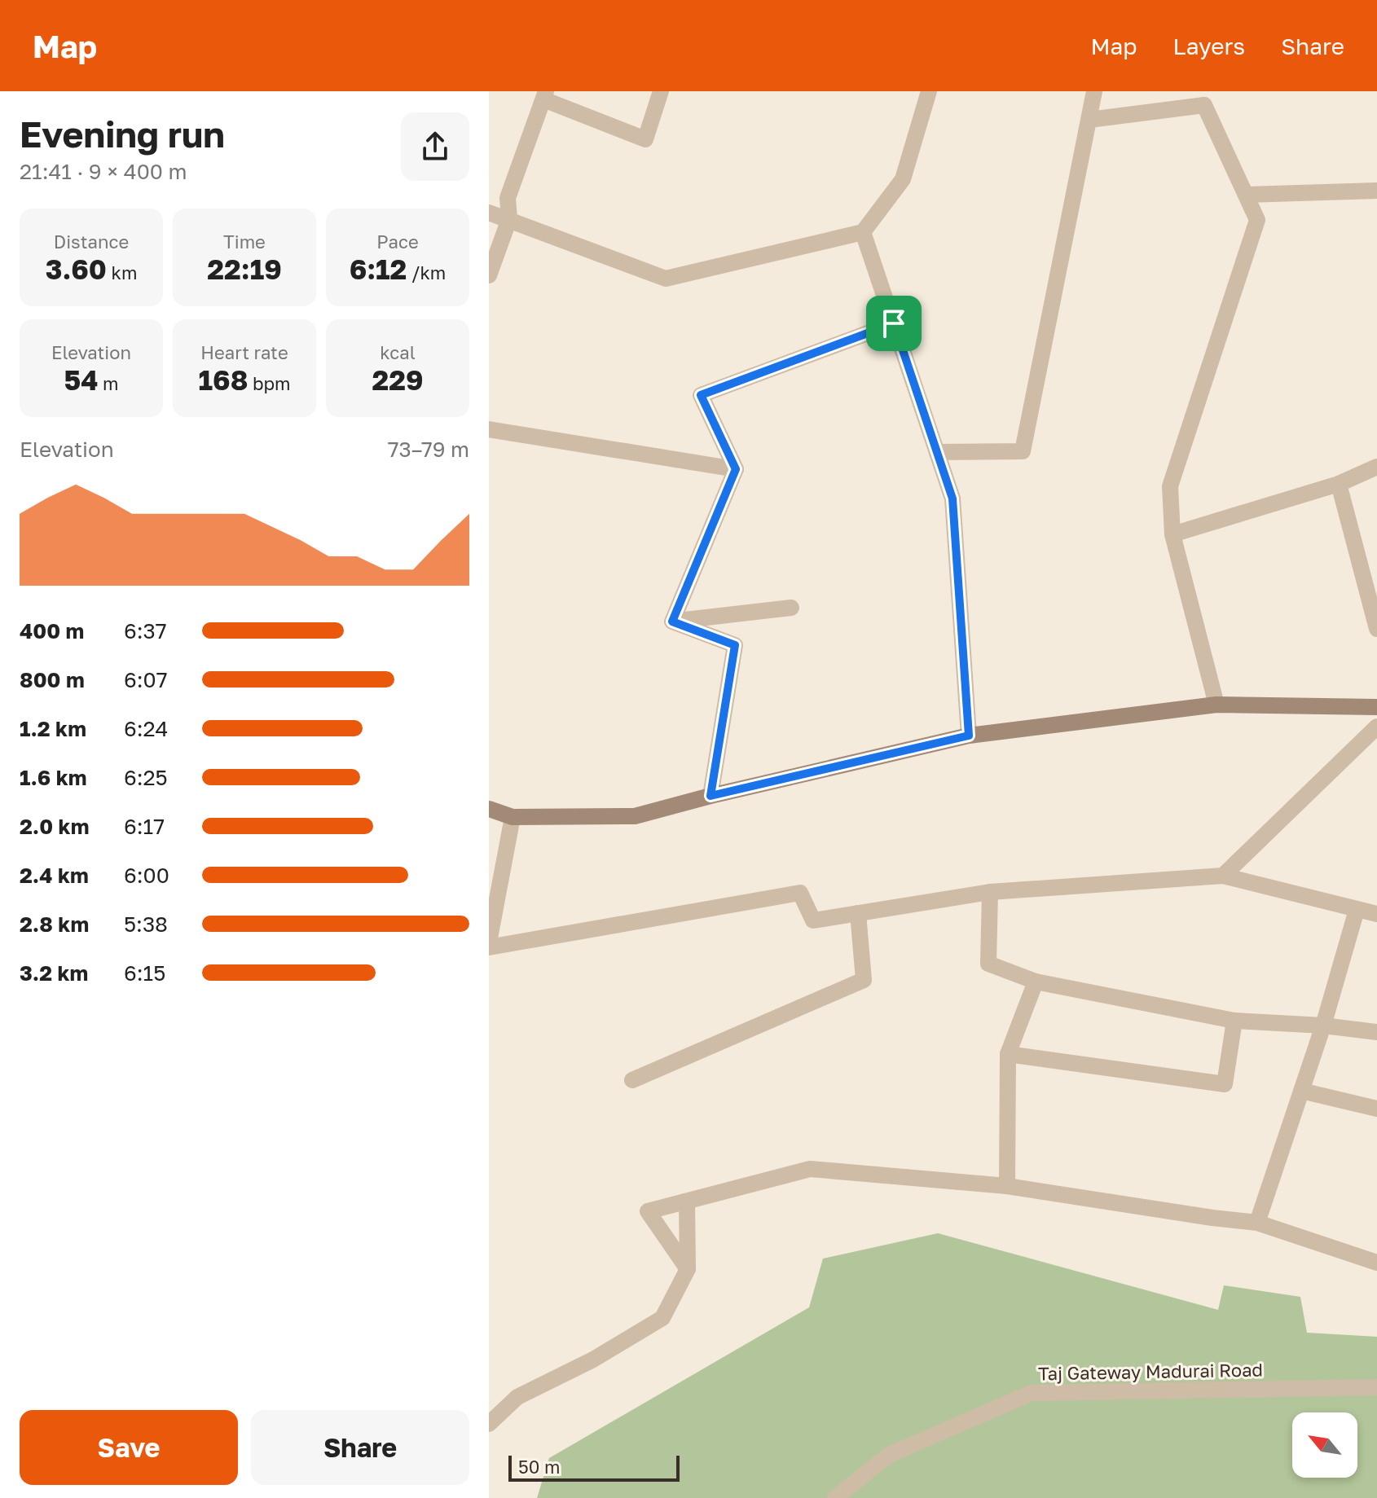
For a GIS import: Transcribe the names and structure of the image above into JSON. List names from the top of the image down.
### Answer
{
  "streets": {
    "street": ["Taj Gateway Madurai Road"]
  },
  "scale_bar": "50 m",
  "north": "top left",
  "page": {
    "header": "Map",
    "nav": ["Map", "Layers", "Share"],
    "heading": ["Evening run", "21:41 · 9 × 400 m"],
    "stats": [
      ["Distance", "3.60 km"],
      ["Time", "22:19"],
      ["Pace", "6:12 /km"],
      ["Elevation", "54 m"],
      ["Heart rate", "168 bpm"],
      ["kcal", "229"]
    ],
    "chart": ["Elevation", "73–79 m"],
    "list": [
      {
        "name": "400 m",
        "note": "6:37"
      },
      {
        "name": "800 m",
        "note": "6:07"
      },
      {
        "name": "1.2 km",
        "note": "6:24"
      },
      {
        "name": "1.6 km",
        "note": "6:25"
      },
      {
        "name": "2.0 km",
        "note": "6:17"
      },
      {
        "name": "2.4 km",
        "note": "6:00"
      },
      {
        "name": "2.8 km",
        "note": "5:38"
      },
      {
        "name": "3.2 km",
        "note": "6:15"
      }
    ],
    "buttons": ["Save", "Share"],
    "scale": "50 m"
  }
}
